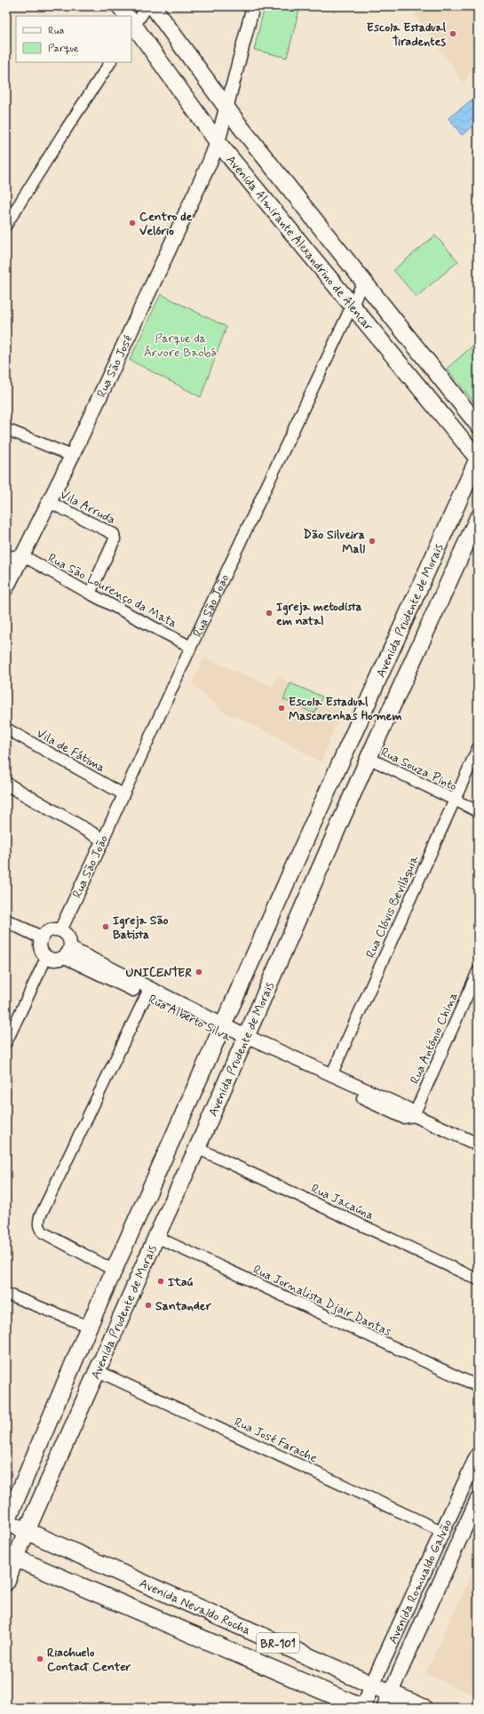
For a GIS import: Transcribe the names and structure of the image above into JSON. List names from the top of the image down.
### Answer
{
  "streets": {
    "highway": ["Avenida Nevaldo Rocha", "BR-101"],
    "main road": [
      "Avenida Almirante Alexandrino de Alencar",
      "Rua São José",
      "Avenida Prudente de Morais",
      "Avenida Romualdo Galvão"
    ],
    "street": [
      "Vila Arruda",
      "Rua São Lourenço da Mata",
      "Rua São João",
      "Vila de Fátima",
      "Rua Souza Pinto",
      "Rua Clóvis Beviláquia",
      "Rua Alberto Silva",
      "Rua Antônio China",
      "Rua Jacaúna",
      "Rua Jornalista Djair Dantas",
      "Rua José Farache"
    ]
  },
  "crossings": [
    ["Avenida Almirante Alexandrino de Alencar", "Rua São José"],
    ["Avenida Almirante Alexandrino de Alencar", "Rua São João"],
    ["Avenida Almirante Alexandrino de Alencar", "Avenida Prudente de Morais"],
    ["Rua São José", "Vila Arruda"],
    ["Rua São José", "Rua São Lourenço da Mata"],
    ["Vila Arruda", "Rua São Lourenço da Mata"],
    ["Rua São Lourenço da Mata", "Rua São João"],
    ["Rua São João", "Vila de Fátima"],
    ["Rua São João", "Rua Alberto Silva"],
    ["Avenida Prudente de Morais", "Rua Souza Pinto"],
    ["Avenida Prudente de Morais", "Rua Alberto Silva"],
    ["Avenida Prudente de Morais", "Rua Jacaúna"],
    ["Avenida Prudente de Morais", "Rua Jornalista Djair Dantas"],
    ["Avenida Prudente de Morais", "Rua José Farache"],
    ["Avenida Prudente de Morais", "Avenida Nevaldo Rocha"],
    ["Rua Souza Pinto", "Rua Clóvis Beviláquia"],
    ["Rua Clóvis Beviláquia", "Rua Alberto Silva"],
    ["Rua Alberto Silva", "Rua Antônio China"],
    ["Rua José Farache", "Avenida Romualdo Galvão"],
    ["Avenida Romualdo Galvão", "Avenida Nevaldo Rocha"]
  ],
  "parks": ["Parque da Árvore Baobá"],
  "places": [
    "Escola Estadual Tiradentes",
    "Centro de Velório",
    "Dão Silveira Mall",
    "Igreja metodista em natal",
    "Escola Estadual Mascarenhas Homem",
    "Igreja São Batista",
    "UNICENTER",
    "Itaú",
    "Santander",
    "Riachuelo Contact Center"
  ],
  "legend": ["Rua", "Parque"]
}
